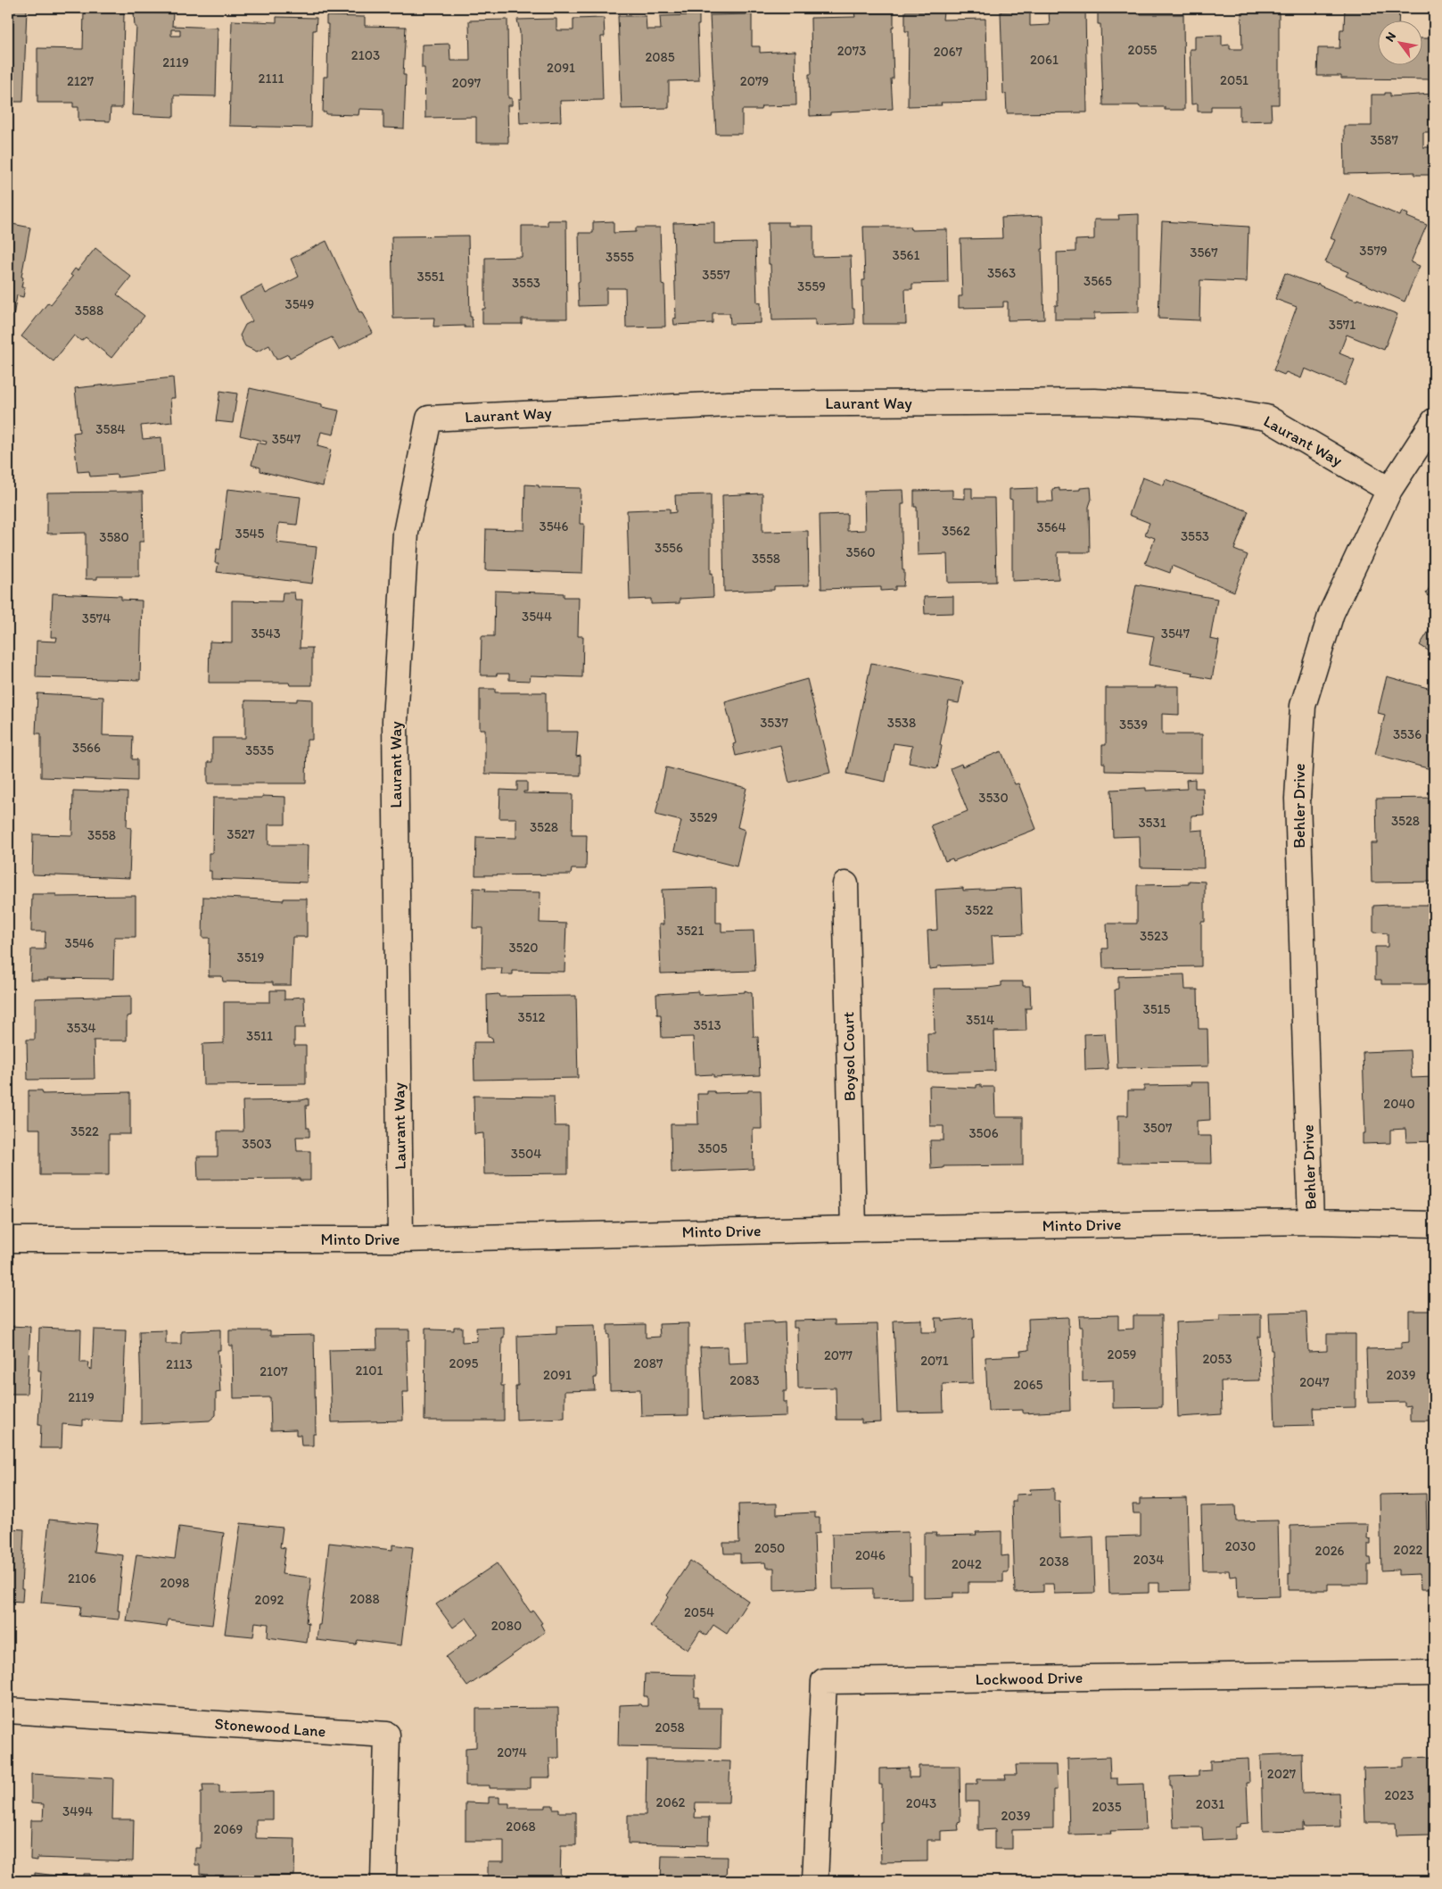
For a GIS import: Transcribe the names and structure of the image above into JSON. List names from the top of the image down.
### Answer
{
  "streets": {
    "street": [
      "Laurant Way",
      "Behler Drive",
      "Boysol Court",
      "Minto Drive",
      "Lockwood Drive",
      "Stonewood Lane"
    ]
  },
  "crossings": [
    ["Laurant Way", "Behler Drive"],
    ["Laurant Way", "Minto Drive"],
    ["Behler Drive", "Minto Drive"],
    ["Boysol Court", "Minto Drive"]
  ],
  "house_numbers": [
    "2055",
    "2073",
    "2067",
    "2103",
    "2085",
    "2061",
    "2119",
    "2091",
    "2111",
    "2051",
    "2127",
    "2079",
    "2097",
    "3587",
    "3579",
    "3567",
    "3561",
    "3555",
    "3563",
    "3557",
    "3551",
    "3565",
    "3553",
    "3559",
    "3549",
    "3588",
    "3571",
    "3584",
    "3547",
    "3546",
    "3564",
    "3562",
    "3545",
    "3553",
    "3580",
    "3556",
    "3560",
    "3558",
    "3544",
    "3574",
    "3543",
    "3547",
    "3537",
    "3538",
    "3539",
    "3536",
    "3566",
    "3535",
    "3530",
    "3529",
    "3528",
    "3531",
    "3528",
    "3527",
    "3558",
    "3522",
    "3521",
    "3523",
    "3546",
    "3520",
    "3519",
    "3515",
    "3512",
    "3514",
    "3513",
    "3534",
    "3511",
    "2040",
    "3507",
    "3522",
    "3506",
    "3503",
    "3505",
    "3504",
    "2059",
    "2077",
    "2053",
    "2071",
    "2095",
    "2087",
    "2113",
    "2101",
    "2107",
    "2091",
    "2039",
    "2083",
    "2047",
    "2065",
    "2119",
    "2030",
    "2050",
    "2022",
    "2026",
    "2046",
    "2034",
    "2038",
    "2042",
    "2106",
    "2098",
    "2088",
    "2092",
    "2054",
    "2080",
    "2058",
    "2074",
    "2027",
    "2023",
    "2062",
    "2043",
    "2031",
    "2035",
    "3494",
    "2039",
    "2068",
    "2069"
  ],
  "north": "top left"
}
